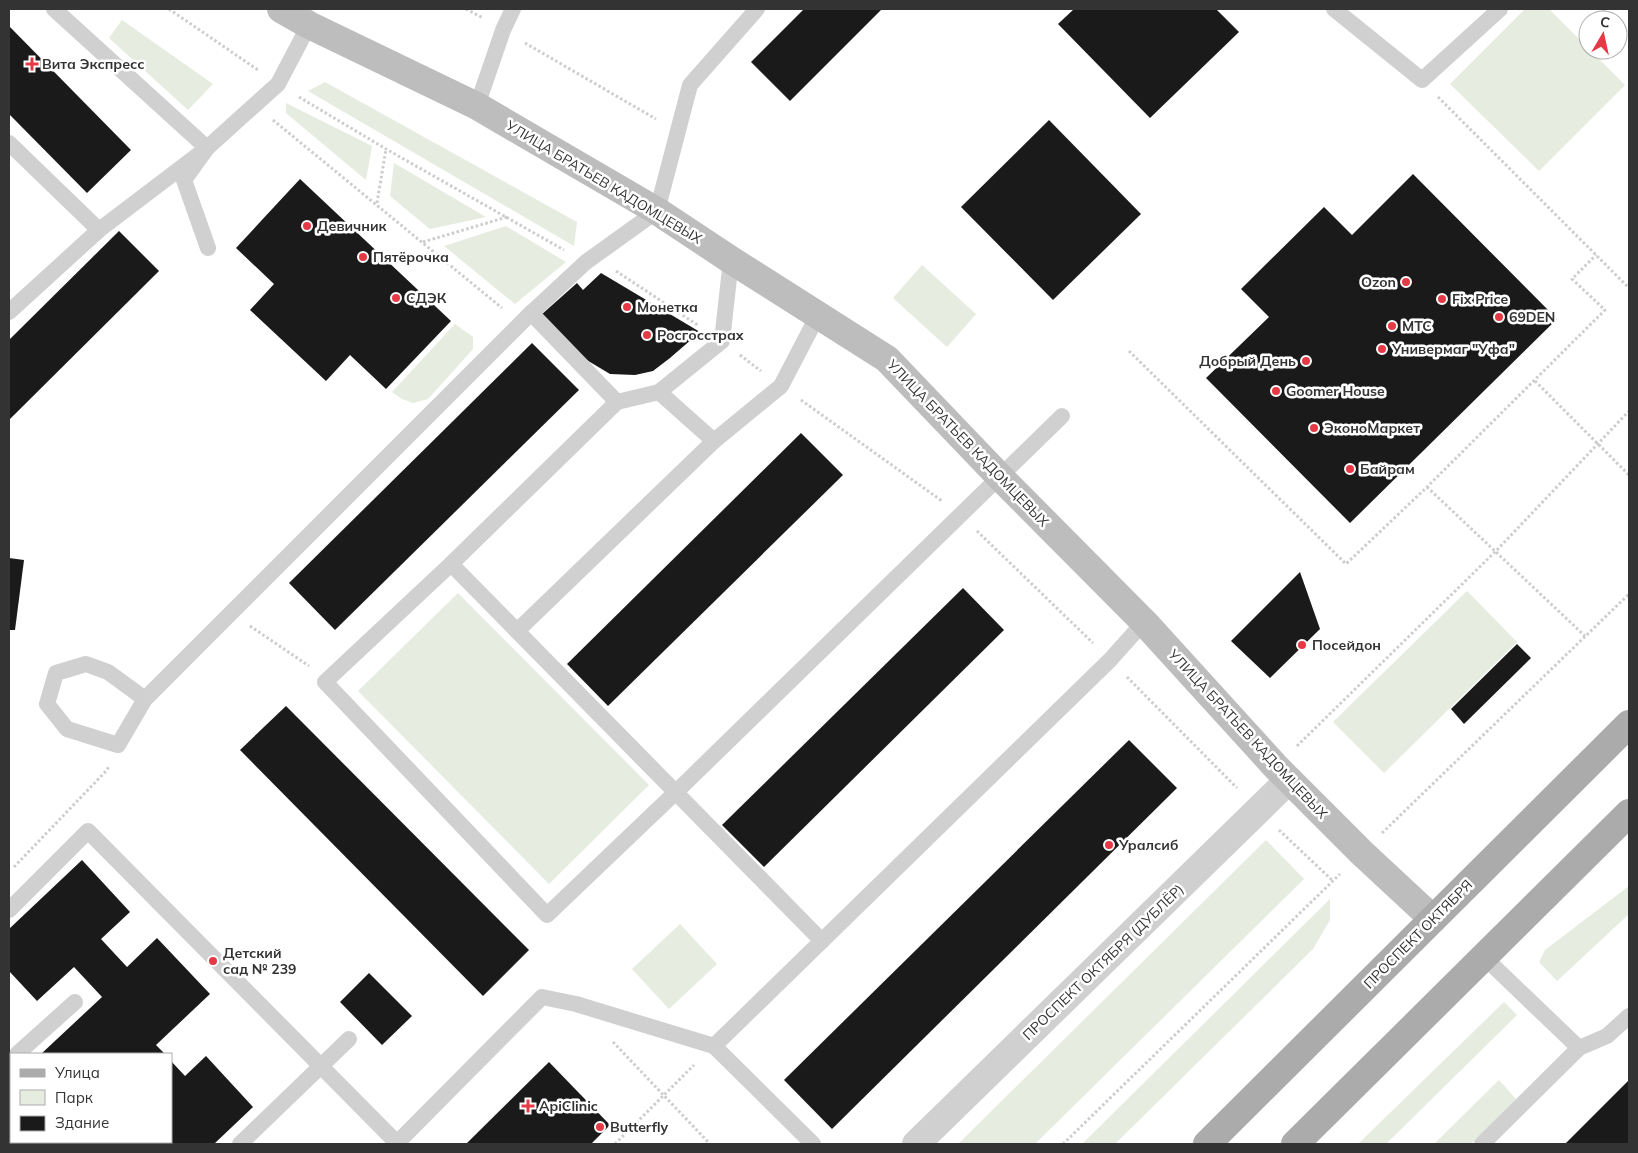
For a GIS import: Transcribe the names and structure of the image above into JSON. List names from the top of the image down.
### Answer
{
  "streets": {
    "main road": ["ПРОСПЕКТ ОКТЯБРЯ"],
    "street": ["УЛИЦА БРАТЬЕВ КАДОМЦЕВЫХ", "ПРОСПЕКТ ОКТЯБРЯ (ДУБЛЁР)"]
  },
  "crossings": [
    ["УЛИЦА БРАТЬЕВ КАДОМЦЕВЫХ", "ПРОСПЕКТ ОКТЯБРЯ"],
    ["УЛИЦА БРАТЬЕВ КАДОМЦЕВЫХ", "ПРОСПЕКТ ОКТЯБРЯ (ДУБЛЁР)"]
  ],
  "places": {
    "health": ["Вита Экспресс", "ApiClinic"],
    "other": [
      "Девичник",
      "Пятёрочка",
      "Ozon",
      "СДЭК",
      "Fix Price",
      "Монетка",
      "69DEN",
      "МТС",
      "Росгосстрах",
      "Универмаг \"Уфа\"",
      "Добрый День",
      "Goomer House",
      "ЭконоМаркет",
      "Байрам",
      "Посейдон",
      "Уралсиб",
      "Детский сад № 239",
      "Butterfly"
    ]
  },
  "legend": ["Улица", "Парк", "Здание"],
  "north": "top"
}
